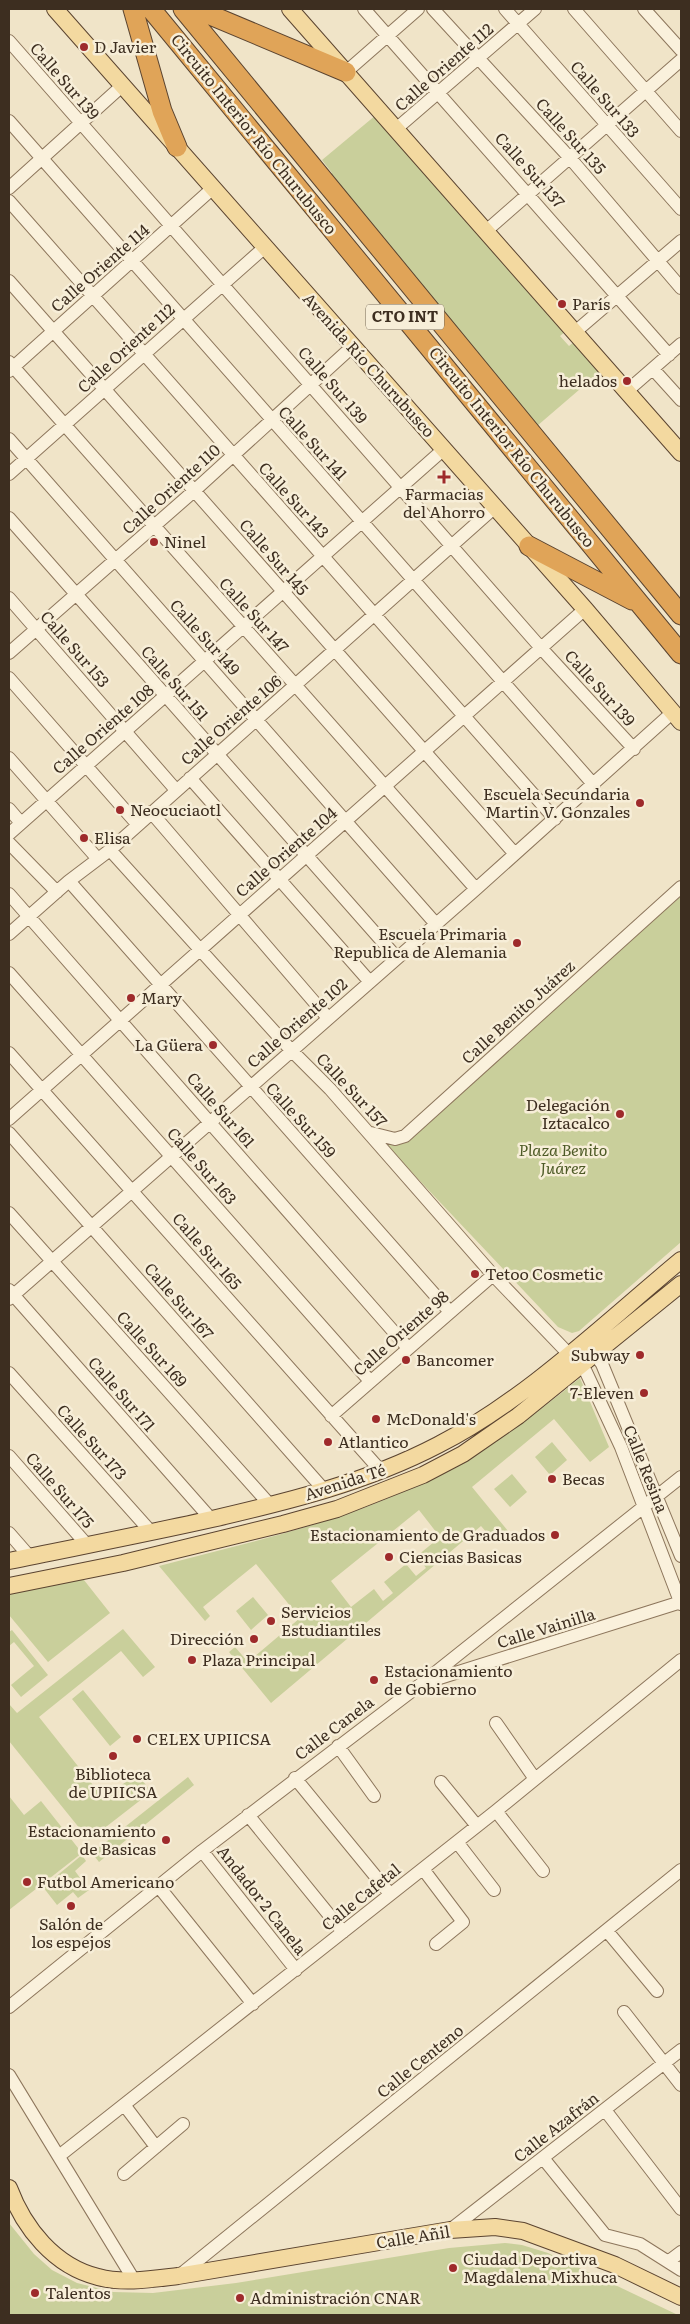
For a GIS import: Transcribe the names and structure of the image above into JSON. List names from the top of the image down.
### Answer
{
  "streets": {
    "highway": ["Circuito Interior Río Churubusco", "CTO INT"],
    "main road": ["Avenida Río Churubusco", "Avenida Té", "Calle Añil"],
    "street": [
      "Calle Oriente 112",
      "Calle Sur 139",
      "Calle Sur 133",
      "Calle Sur 135",
      "Calle Sur 137",
      "Calle Oriente 114",
      "Calle Sur 141",
      "Calle Oriente 110",
      "Calle Sur 143",
      "Calle Sur 145",
      "Calle Sur 147",
      "Calle Sur 149",
      "Calle Sur 153",
      "Calle Sur 151",
      "Calle Oriente 106",
      "Calle Oriente 108",
      "Calle Oriente 104",
      "Calle Benito Juárez",
      "Calle Oriente 102",
      "Calle Sur 157",
      "Calle Sur 161",
      "Calle Sur 159",
      "Calle Sur 163",
      "Calle Sur 165",
      "Calle Sur 167",
      "Calle Oriente 98",
      "Calle Sur 169",
      "Calle Sur 171",
      "Calle Sur 173",
      "Calle Resina",
      "Calle Sur 175",
      "Calle Vainilla",
      "Calle Canela",
      "Calle Cafetal",
      "Andador 2 Canela",
      "Calle Centeno",
      "Calle Azafrán"
    ]
  },
  "crossings": [
    ["Calle Oriente 112", "Calle Sur 139"],
    ["Calle Oriente 112", "Calle Sur 133"],
    ["Calle Oriente 112", "Calle Sur 135"],
    ["Calle Oriente 112", "Calle Sur 137"],
    ["Calle Oriente 112", "Avenida Río Churubusco"],
    ["Calle Oriente 112", "Calle Sur 141"],
    ["Calle Oriente 112", "Calle Sur 143"],
    ["Calle Oriente 112", "Calle Sur 145"],
    ["Calle Oriente 112", "Calle Sur 147"],
    ["Calle Oriente 112", "Calle Sur 149"],
    ["Calle Sur 139", "Calle Oriente 114"],
    ["Calle Sur 139", "Calle Oriente 110"],
    ["Calle Sur 139", "Calle Oriente 106"],
    ["Calle Sur 139", "Calle Oriente 108"],
    ["Calle Sur 139", "Calle Oriente 104"],
    ["Calle Sur 139", "Calle Oriente 102"],
    ["Calle Oriente 114", "Avenida Río Churubusco"],
    ["Calle Oriente 114", "Calle Sur 141"],
    ["Calle Oriente 114", "Calle Sur 143"],
    ["Calle Oriente 114", "Calle Sur 145"],
    ["Calle Oriente 114", "Calle Sur 147"],
    ["Avenida Río Churubusco", "Calle Oriente 110"],
    ["Avenida Río Churubusco", "Calle Oriente 106"],
    ["Avenida Río Churubusco", "Calle Oriente 108"],
    ["Avenida Río Churubusco", "Calle Oriente 104"],
    ["Avenida Río Churubusco", "Calle Oriente 102"],
    ["Calle Sur 141", "Calle Oriente 110"],
    ["Calle Sur 141", "Calle Oriente 106"],
    ["Calle Sur 141", "Calle Oriente 108"],
    ["Calle Sur 141", "Calle Oriente 104"],
    ["Calle Sur 141", "Calle Oriente 102"],
    ["Calle Oriente 110", "Calle Sur 143"],
    ["Calle Oriente 110", "Calle Sur 145"],
    ["Calle Oriente 110", "Calle Sur 147"],
    ["Calle Oriente 110", "Calle Sur 149"],
    ["Calle Oriente 110", "Calle Sur 153"],
    ["Calle Oriente 110", "Calle Sur 151"],
    ["Calle Sur 143", "Calle Oriente 106"],
    ["Calle Sur 143", "Calle Oriente 108"],
    ["Calle Sur 143", "Calle Oriente 104"],
    ["Calle Sur 143", "Calle Oriente 102"],
    ["Calle Sur 145", "Calle Oriente 106"],
    ["Calle Sur 145", "Calle Oriente 108"],
    ["Calle Sur 145", "Calle Oriente 104"],
    ["Calle Sur 145", "Calle Oriente 102"],
    ["Calle Sur 147", "Calle Oriente 106"],
    ["Calle Sur 147", "Calle Oriente 108"],
    ["Calle Sur 147", "Calle Oriente 104"],
    ["Calle Sur 147", "Calle Oriente 102"],
    ["Calle Sur 149", "Calle Oriente 106"],
    ["Calle Sur 149", "Calle Oriente 108"],
    ["Calle Sur 149", "Calle Oriente 104"],
    ["Calle Sur 149", "Calle Oriente 102"],
    ["Calle Sur 153", "Calle Oriente 106"],
    ["Calle Sur 153", "Calle Oriente 108"],
    ["Calle Sur 151", "Calle Oriente 106"],
    ["Calle Sur 151", "Calle Oriente 108"],
    ["Calle Sur 151", "Calle Oriente 104"],
    ["Calle Sur 151", "Calle Oriente 102"],
    ["Calle Oriente 106", "Calle Sur 157"],
    ["Calle Oriente 106", "Calle Sur 161"],
    ["Calle Oriente 106", "Calle Sur 159"],
    ["Calle Oriente 104", "Calle Sur 157"],
    ["Calle Oriente 104", "Calle Sur 161"],
    ["Calle Oriente 104", "Calle Sur 159"],
    ["Calle Oriente 104", "Calle Sur 163"],
    ["Calle Oriente 104", "Calle Sur 165"],
    ["Calle Benito Juárez", "Calle Sur 157"],
    ["Calle Oriente 102", "Calle Sur 157"],
    ["Calle Oriente 102", "Calle Sur 161"],
    ["Calle Oriente 102", "Calle Sur 159"],
    ["Calle Oriente 102", "Calle Sur 163"],
    ["Calle Oriente 102", "Calle Sur 165"],
    ["Calle Oriente 102", "Calle Sur 167"],
    ["Calle Oriente 102", "Calle Sur 169"],
    ["Calle Oriente 102", "Calle Sur 171"],
    ["Calle Sur 157", "Calle Oriente 98"],
    ["Calle Sur 157", "Calle Resina"],
    ["Calle Sur 157", "Avenida Té"],
    ["Calle Sur 161", "Calle Oriente 98"],
    ["Calle Sur 159", "Calle Oriente 98"],
    ["Calle Sur 163", "Calle Oriente 98"],
    ["Calle Sur 165", "Calle Oriente 98"],
    ["Calle Sur 165", "Avenida Té"],
    ["Calle Sur 167", "Avenida Té"],
    ["Calle Sur 169", "Avenida Té"],
    ["Calle Sur 171", "Avenida Té"],
    ["Calle Sur 173", "Avenida Té"],
    ["Calle Resina", "Avenida Té"],
    ["Calle Resina", "Calle Vainilla"],
    ["Calle Resina", "Calle Canela"],
    ["Avenida Té", "Calle Sur 175"],
    ["Calle Vainilla", "Calle Canela"],
    ["Calle Canela", "Andador 2 Canela"],
    ["Calle Cafetal", "Andador 2 Canela"],
    ["Calle Centeno", "Calle Añil"],
    ["Calle Azafrán", "Calle Añil"]
  ],
  "parks": ["Plaza Benito Juárez"],
  "places": {
    "other": [
      "D Javier",
      "París",
      "helados",
      "Ninel",
      "Escuela Secundaria Martin V. Gonzales",
      "Neocuciaotl",
      "Elisa",
      "Escuela Primaria Republica de Alemania",
      "Mary",
      "La Güera",
      "Delegación Iztacalco",
      "Tetoo Cosmetic",
      "Subway",
      "Bancomer",
      "7-Eleven",
      "McDonald's",
      "Atlantico",
      "Becas",
      "Estacionamiento de Graduados",
      "Ciencias Basicas",
      "Servicios Estudiantiles",
      "Dirección",
      "Plaza Principal",
      "Estacionamiento de Gobierno",
      "CELEX UPIICSA",
      "Biblioteca de UPIICSA",
      "Estacionamiento de Basicas",
      "Futbol Americano",
      "Salón de los espejos",
      "Ciudad Deportiva Magdalena Mixhuca",
      "Talentos",
      "Administración CNAR"
    ],
    "health": ["Farmacias del Ahorro"]
  }
}
